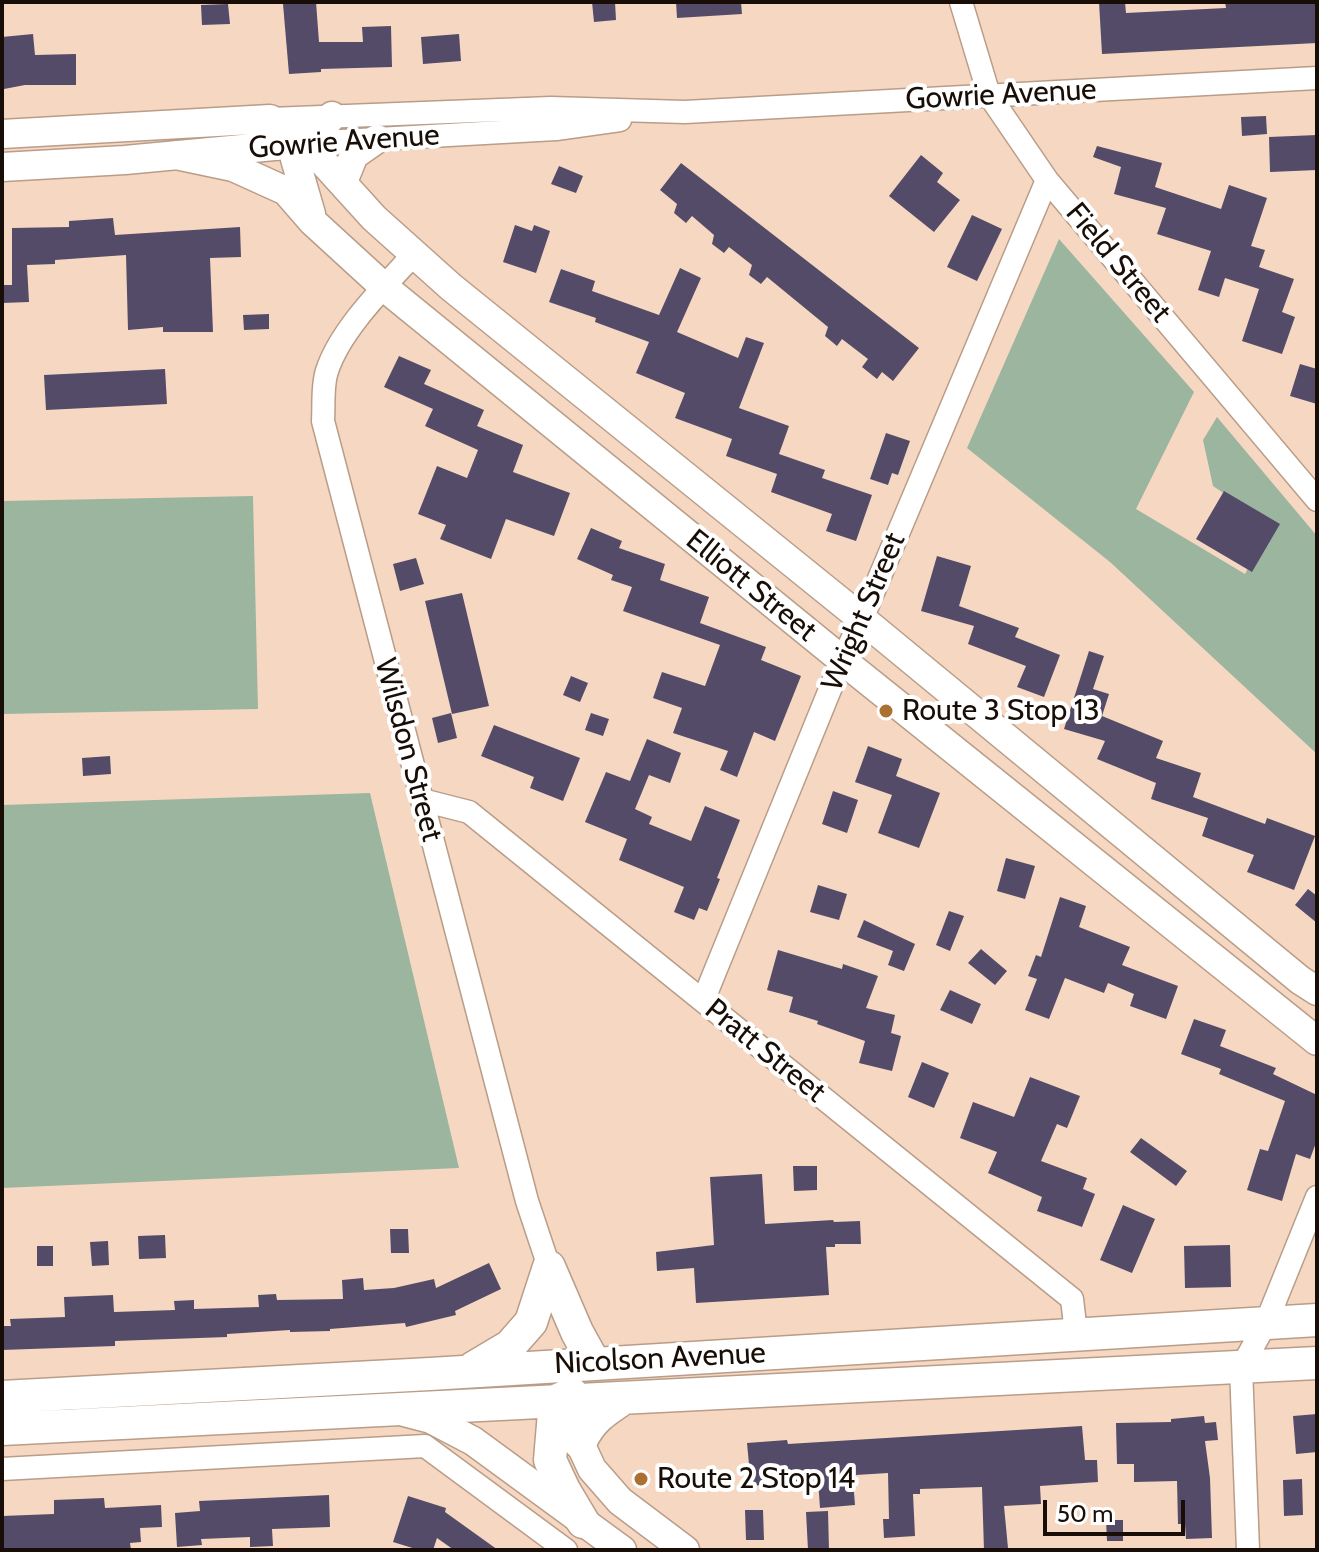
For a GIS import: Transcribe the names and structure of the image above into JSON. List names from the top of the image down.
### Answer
{
  "streets": {
    "main road": ["Nicolson Avenue"],
    "street": [
      "Gowrie Avenue",
      "Field Street",
      "Elliott Street",
      "Wright Street",
      "Wilsdon Street",
      "Pratt Street"
    ]
  },
  "crossings": [
    ["Gowrie Avenue", "Field Street"],
    ["Gowrie Avenue", "Elliott Street"],
    ["Field Street", "Wright Street"],
    ["Elliott Street", "Wright Street"],
    ["Elliott Street", "Wilsdon Street"],
    ["Wright Street", "Pratt Street"],
    ["Wilsdon Street", "Pratt Street"],
    ["Pratt Street", "Nicolson Avenue"]
  ],
  "places": ["Route 3 Stop 13", "Route 2 Stop 14"],
  "scale_bar": "50 m"
}
